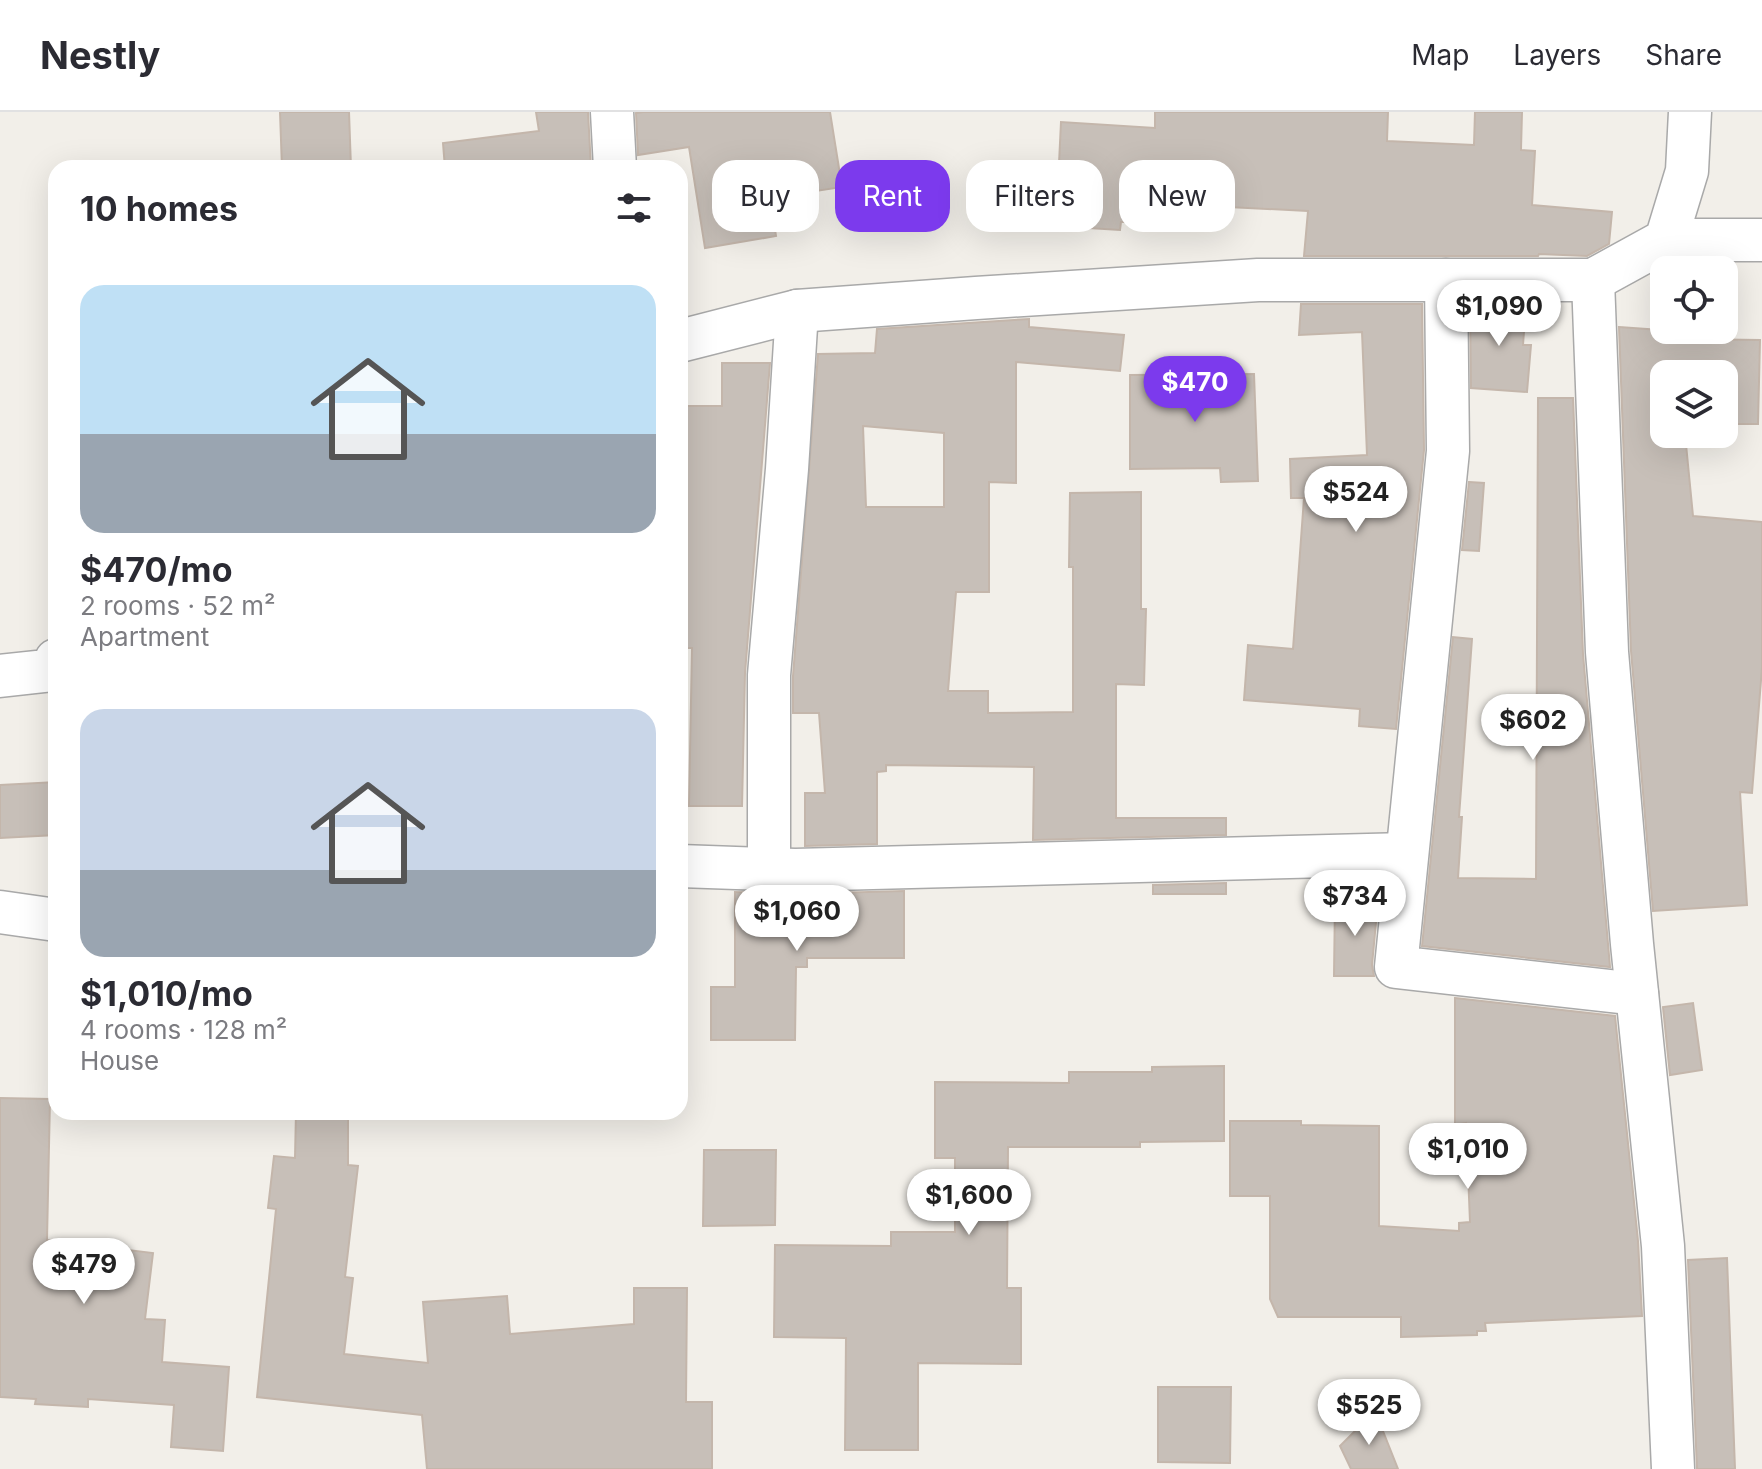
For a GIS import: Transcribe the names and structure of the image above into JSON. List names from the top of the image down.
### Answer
{
  "page": {
    "header": "Nestly",
    "nav": ["Map", "Layers", "Share"],
    "chip": [
      "Buy",
      "Rent",
      "Filters",
      "New"
    ],
    "heading": "10 homes",
    "list": [
      {
        "name": "$470/mo",
        "note": "2 rooms · 52 m² · Apartment"
      },
      {
        "name": "$1,010/mo",
        "note": "4 rooms · 128 m² · House"
      }
    ],
    "price": [
      "$1,090",
      "$470",
      "$524",
      "$602",
      "$734",
      "$1,060",
      "$1,010",
      "$1,600",
      "$479",
      "$525"
    ]
  }
}
